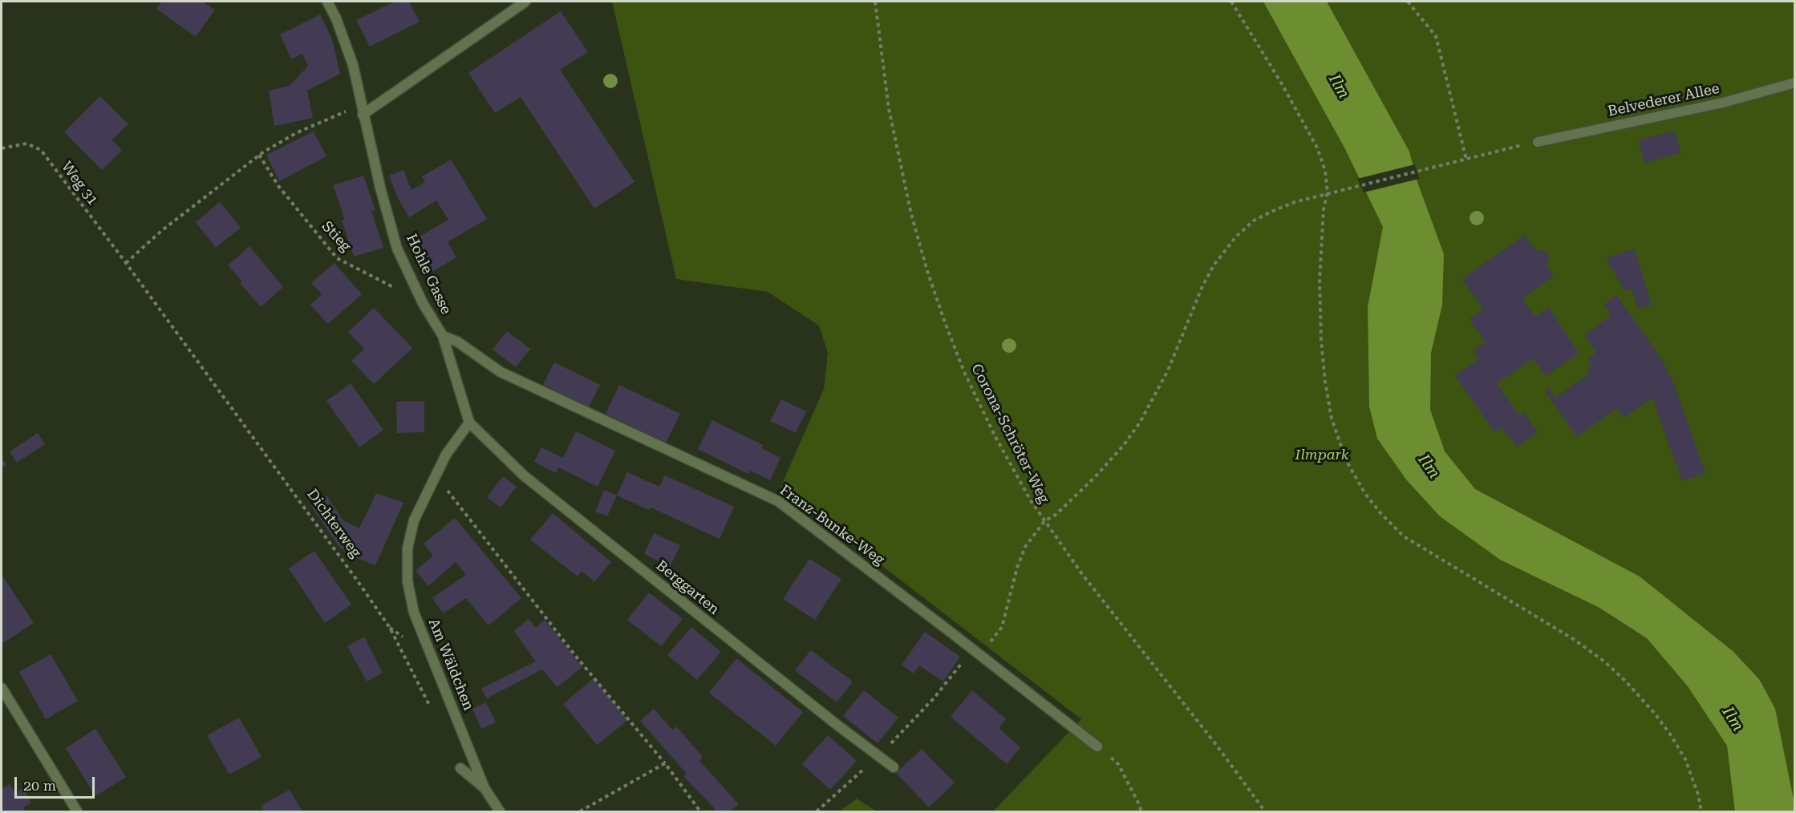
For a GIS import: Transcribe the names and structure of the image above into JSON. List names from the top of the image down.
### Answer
{
  "streets": {
    "street": [
      "Belvederer Allee",
      "Hohle Gasse",
      "Franz-Bunke-Weg",
      "Berggarten",
      "Am Wäldchen"
    ],
    "path": [
      "Weg 31",
      "Stieg",
      "Corona-Schröter-Weg",
      "Dichterweg"
    ]
  },
  "crossings": [
    ["Weg 31", "Dichterweg"],
    ["Stieg", "Hohle Gasse"],
    ["Hohle Gasse", "Franz-Bunke-Weg"],
    ["Hohle Gasse", "Berggarten"]
  ],
  "water": ["Ilm"],
  "parks": ["Ilmpark"],
  "scale_bar": "20 m"
}
